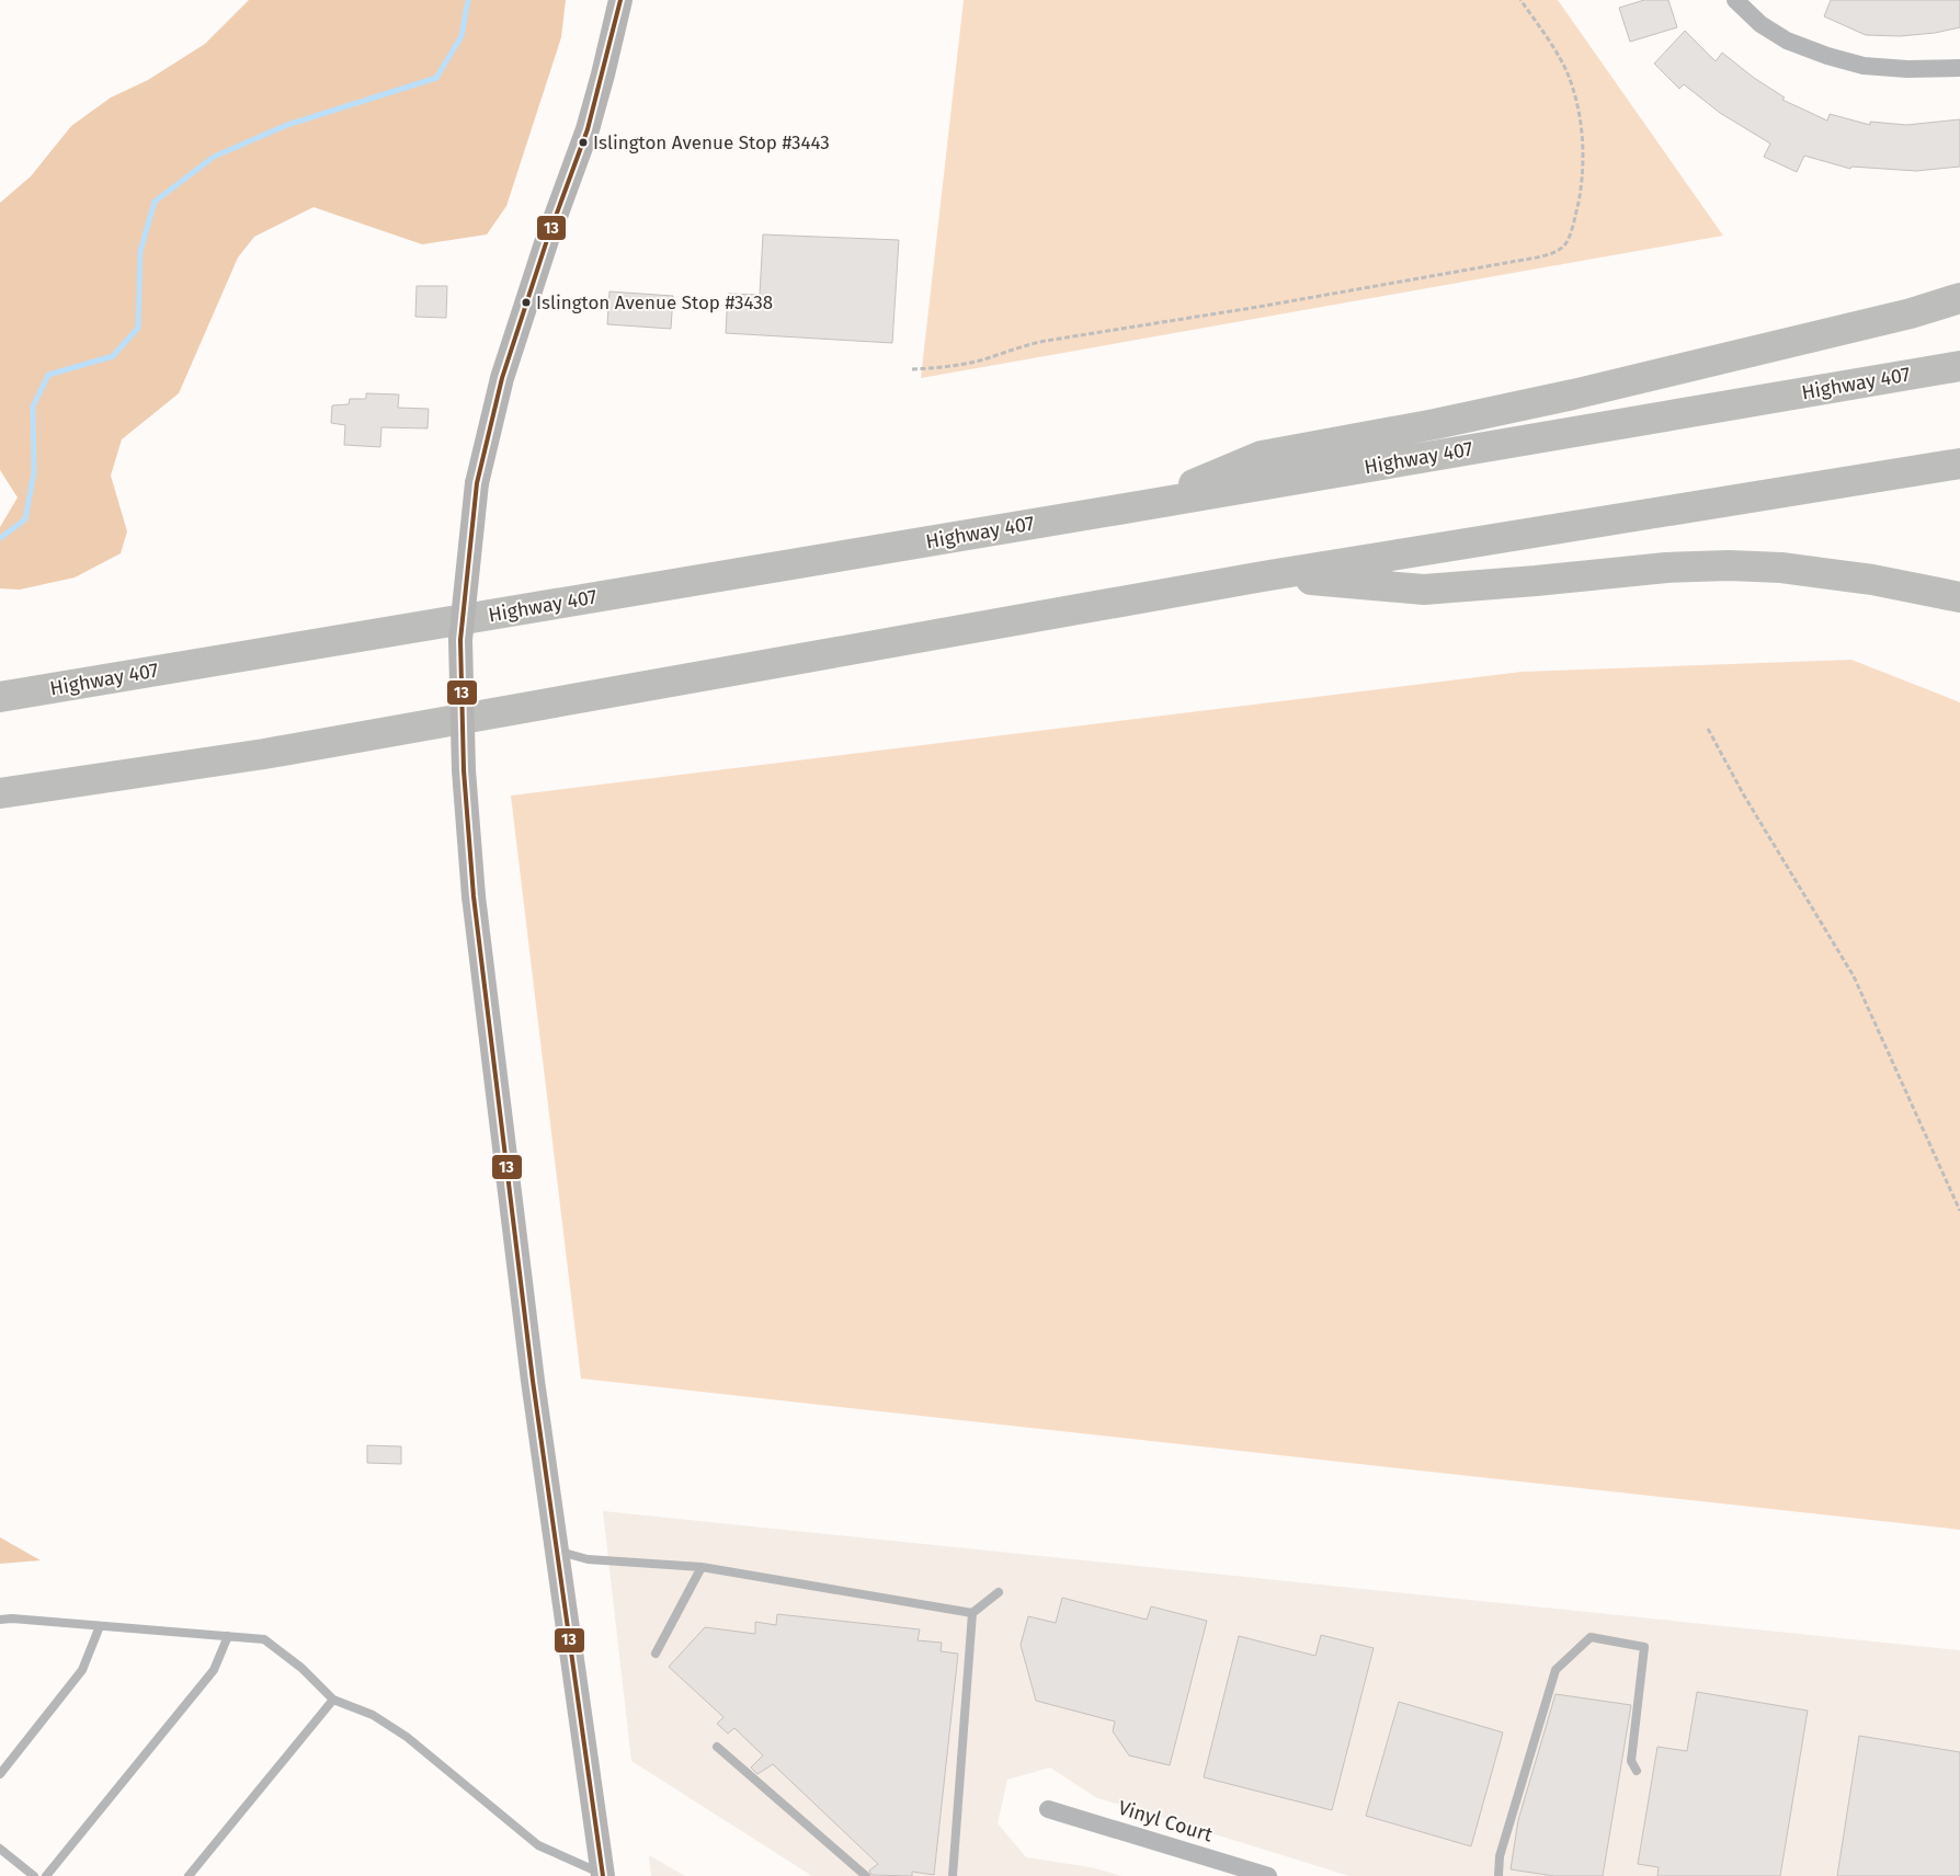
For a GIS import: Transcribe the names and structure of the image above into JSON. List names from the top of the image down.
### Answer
{
  "streets": {
    "highway": ["Highway 407"],
    "street": ["Vinyl Court"]
  },
  "places": ["Islington Avenue Stop #3443", "Islington Avenue Stop #3438"],
  "lines": ["transit line 13"]
}
